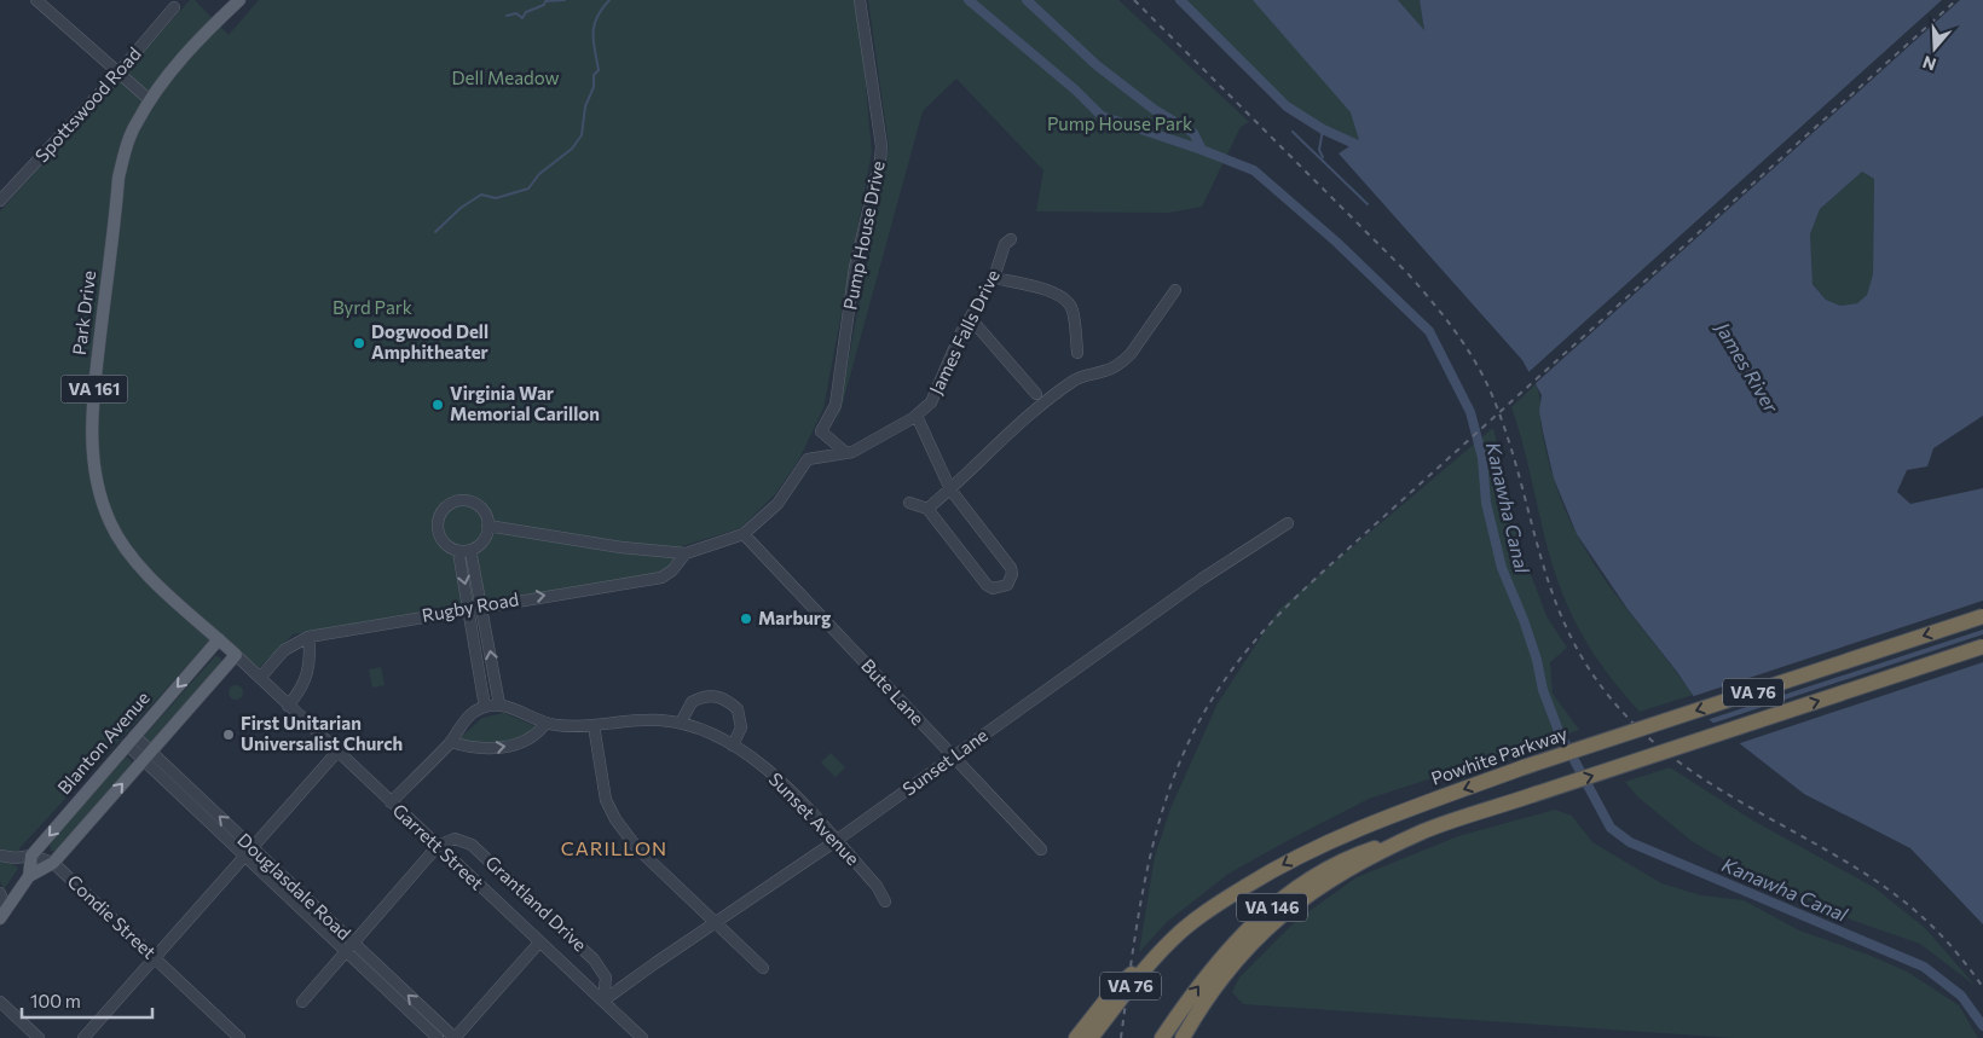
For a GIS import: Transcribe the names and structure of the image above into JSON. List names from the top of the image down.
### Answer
{
  "streets": {
    "highway": ["VA 76", "Powhite Parkway", "VA 146"],
    "main road": ["Park Drive", "VA 161", "Blanton Avenue"],
    "street": [
      "Spottswood Road",
      "Pump House Drive",
      "James Falls Drive",
      "Rugby Road",
      "Bute Lane",
      "Sunset Lane",
      "Sunset Avenue",
      "Garrett Street",
      "Douglasdale Road",
      "Grantland Drive",
      "Condie Street"
    ]
  },
  "crossings": [
    ["Pump House Drive", "James Falls Drive"],
    ["Park Drive", "Blanton Avenue"],
    ["Park Drive", "Garrett Street"],
    ["James Falls Drive", "Bute Lane"],
    ["Rugby Road", "Garrett Street"],
    ["Bute Lane", "Sunset Lane"],
    ["VA 76", "VA 146"],
    ["Blanton Avenue", "Douglasdale Road"],
    ["Blanton Avenue", "Condie Street"],
    ["Sunset Lane", "Sunset Avenue"],
    ["Sunset Lane", "Garrett Street"],
    ["Sunset Lane", "Grantland Drive"],
    ["Garrett Street", "Grantland Drive"]
  ],
  "districts": ["CARILLON"],
  "water": ["James River", "Kanawha Canal"],
  "parks": ["Dell Meadow", "Pump House Park", "Byrd Park"],
  "places": [
    "Dogwood Dell Amphitheater",
    "Virginia War Memorial Carillon",
    "Marburg",
    "First Unitarian Universalist Church"
  ],
  "scale_bar": "100 m",
  "north": "bottom"
}
